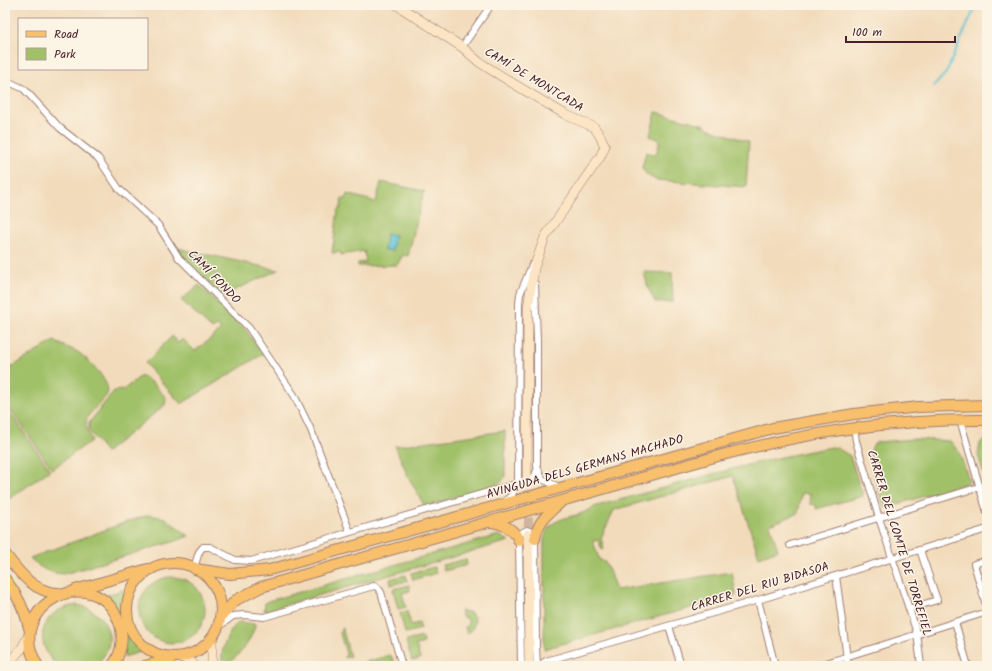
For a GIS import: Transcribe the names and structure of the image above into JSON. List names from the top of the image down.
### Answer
{
  "streets": {
    "main road": ["AVINGUDA DELS GERMANS MACHADO"],
    "street": [
      "CAMÍ DE MONTCADA",
      "CAMÍ FONDO",
      "CARRER DEL COMTE DE TORREFIEL",
      "CARRER DEL RIU BIDASOA"
    ]
  },
  "crossings": [
    ["CAMÍ DE MONTCADA", "AVINGUDA DELS GERMANS MACHADO"],
    ["CARRER DEL COMTE DE TORREFIEL", "CARRER DEL RIU BIDASOA"]
  ],
  "legend": ["Road", "Park"],
  "scale_bar": "100 m"
}
